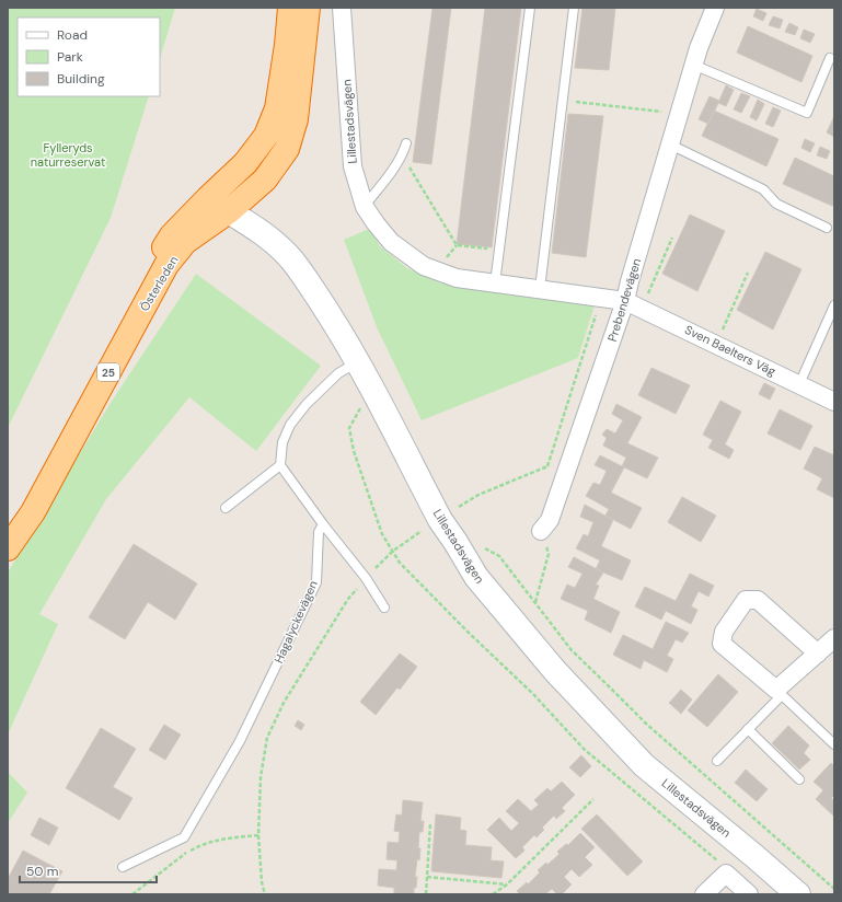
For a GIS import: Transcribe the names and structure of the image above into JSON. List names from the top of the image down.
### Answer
{
  "streets": {
    "highway": ["Österleden", "25"],
    "main road": ["Lillestadsvägen"],
    "street": ["Prebendevägen", "Sven Baelters Väg"],
    "lane": ["Hagalyckevägen"]
  },
  "crossings": [
    ["Lillestadsvägen", "Österleden"],
    ["Lillestadsvägen", "Prebendevägen"],
    ["Lillestadsvägen", "Sven Baelters Väg"],
    ["Prebendevägen", "Sven Baelters Väg"]
  ],
  "parks": ["Fylleryds naturreservat"],
  "legend": ["Road", "Park", "Building"],
  "scale_bar": "50 m"
}
